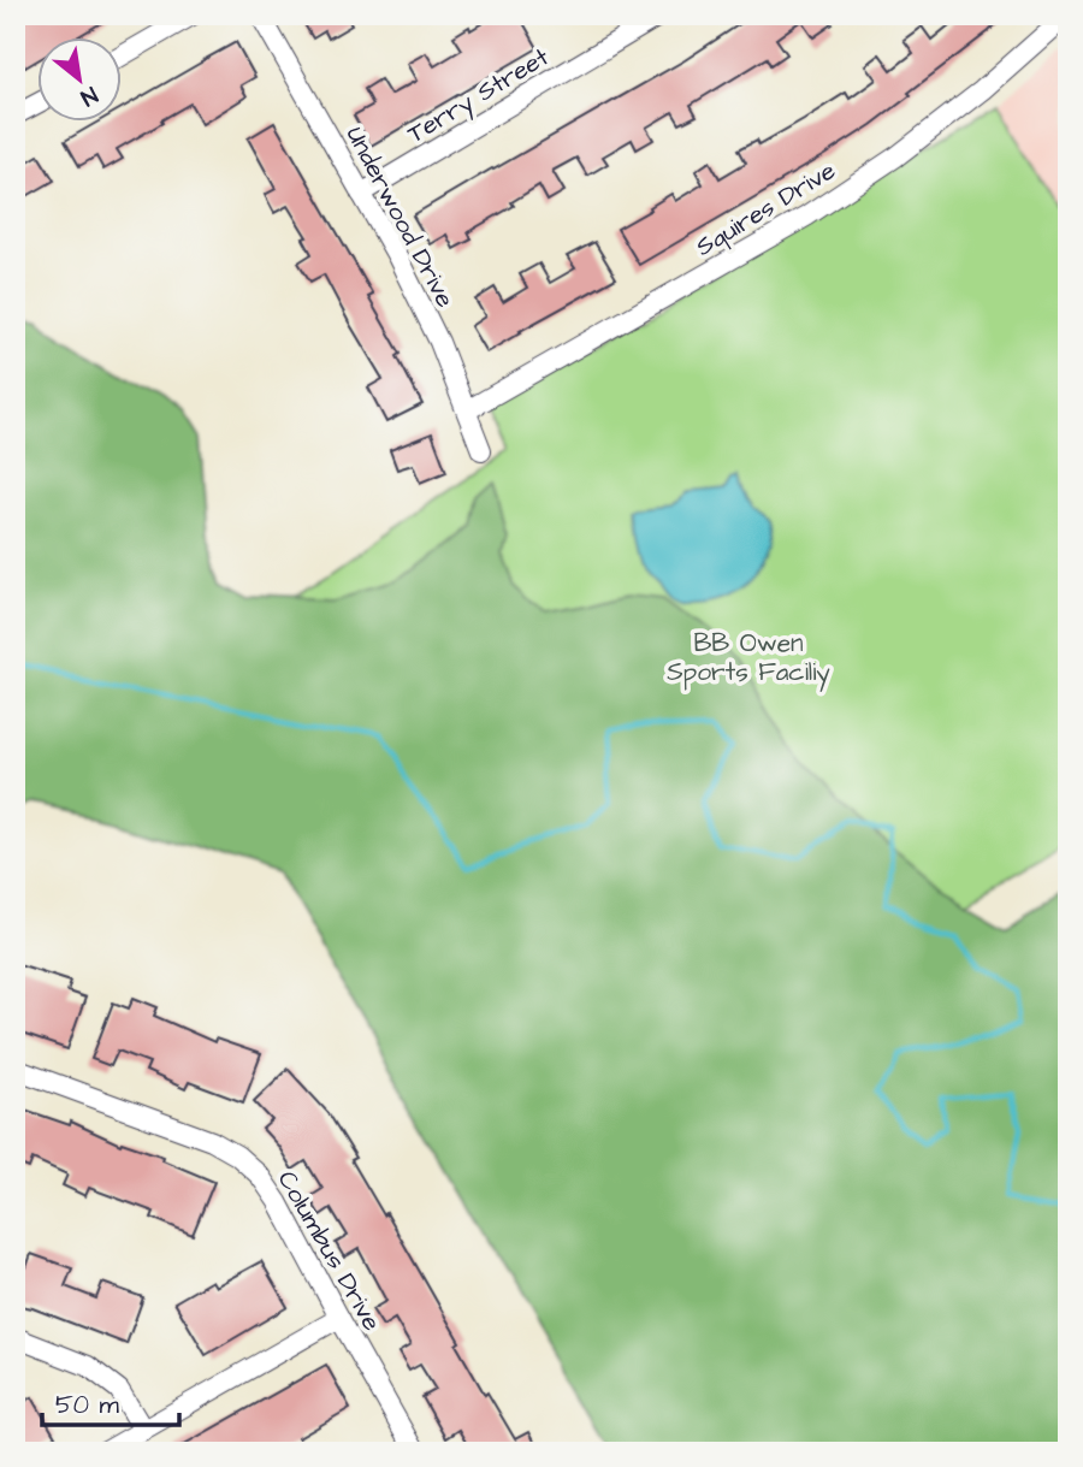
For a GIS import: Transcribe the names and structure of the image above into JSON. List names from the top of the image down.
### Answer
{
  "streets": {
    "street": [
      "Terry Street",
      "Squires Drive",
      "Underwood Drive",
      "Columbus Drive"
    ]
  },
  "crossings": [
    ["Terry Street", "Underwood Drive"],
    ["Squires Drive", "Underwood Drive"]
  ],
  "parks": ["BB Owen Sports Faciliy"],
  "scale_bar": "50 m",
  "north": "bottom right"
}
